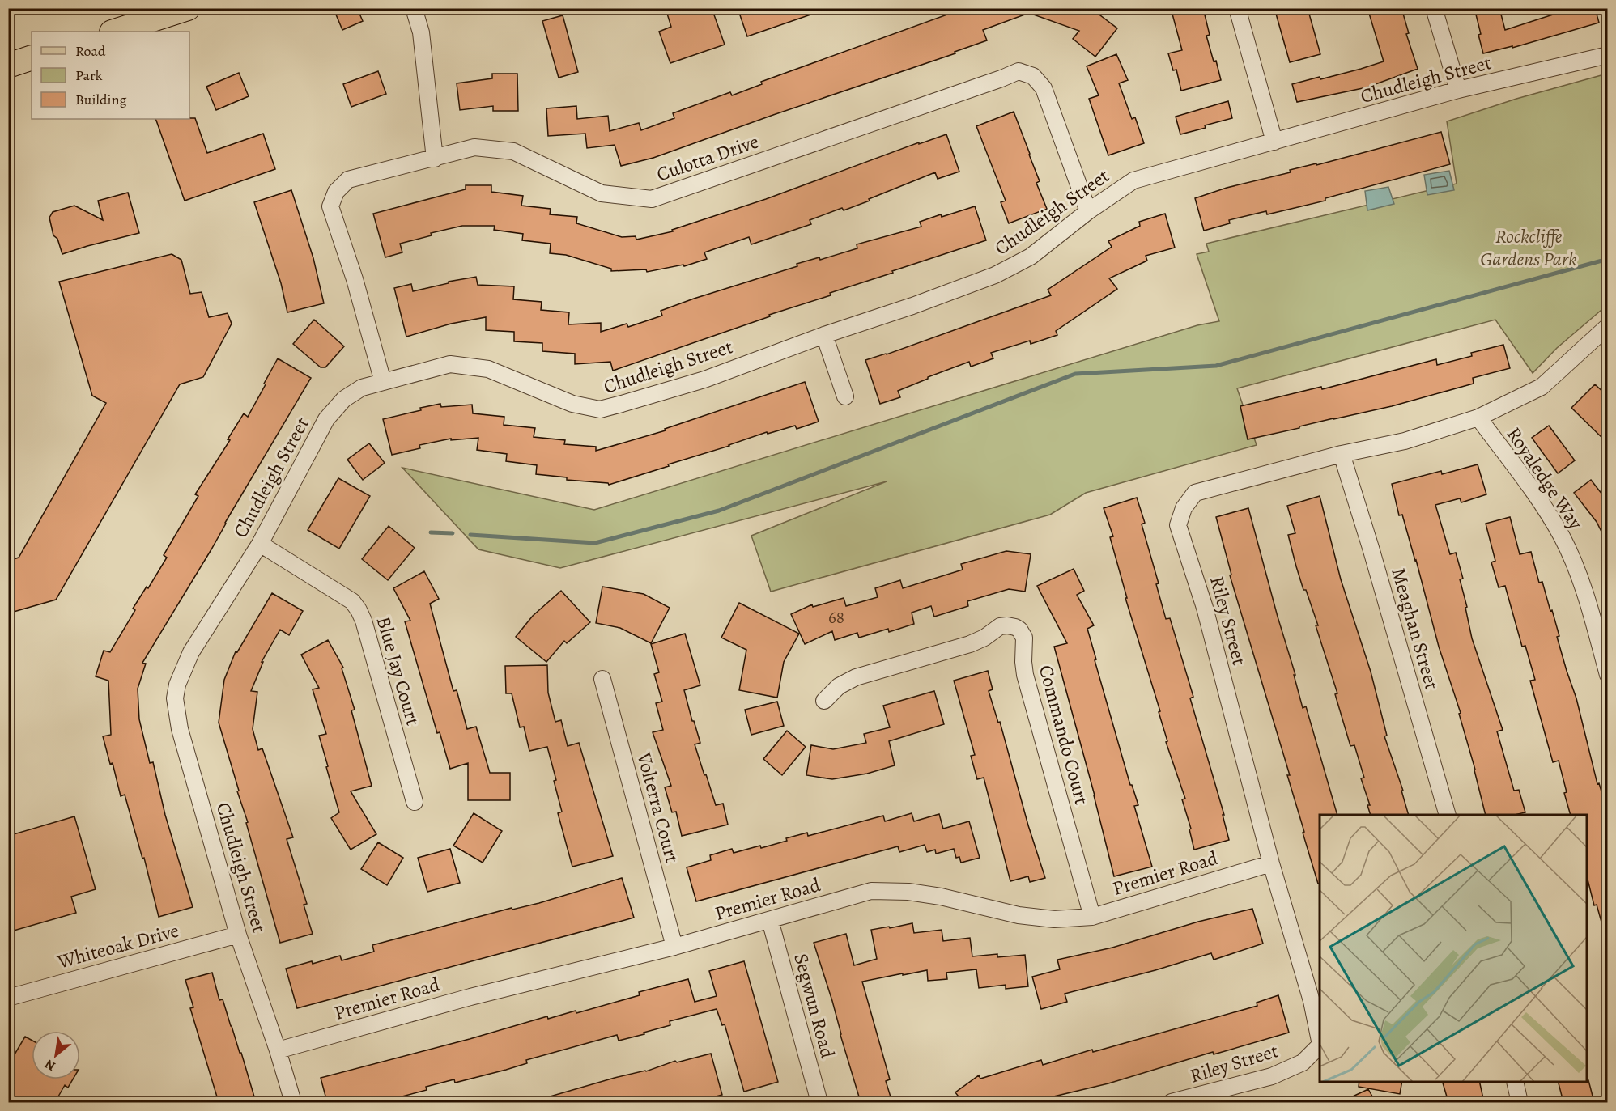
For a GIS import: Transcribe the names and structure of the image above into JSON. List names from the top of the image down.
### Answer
{
  "streets": {
    "street": [
      "Chudleigh Street",
      "Culotta Drive",
      "Royaledge Way",
      "Riley Street",
      "Meaghan Street",
      "Blue Jay Court",
      "Commando Court",
      "Volterra Court",
      "Premier Road",
      "Whiteoak Drive",
      "Segwun Road"
    ]
  },
  "crossings": [
    ["Chudleigh Street", "Culotta Drive"],
    ["Chudleigh Street", "Blue Jay Court"],
    ["Chudleigh Street", "Premier Road"],
    ["Chudleigh Street", "Whiteoak Drive"],
    ["Royaledge Way", "Riley Street"],
    ["Riley Street", "Meaghan Street"],
    ["Riley Street", "Premier Road"],
    ["Commando Court", "Premier Road"],
    ["Volterra Court", "Premier Road"],
    ["Premier Road", "Segwun Road"]
  ],
  "parks": ["Rockcliffe Gardens Park"],
  "house_numbers": ["68"],
  "legend": ["Road", "Park", "Building"],
  "north": "bottom left"
}
